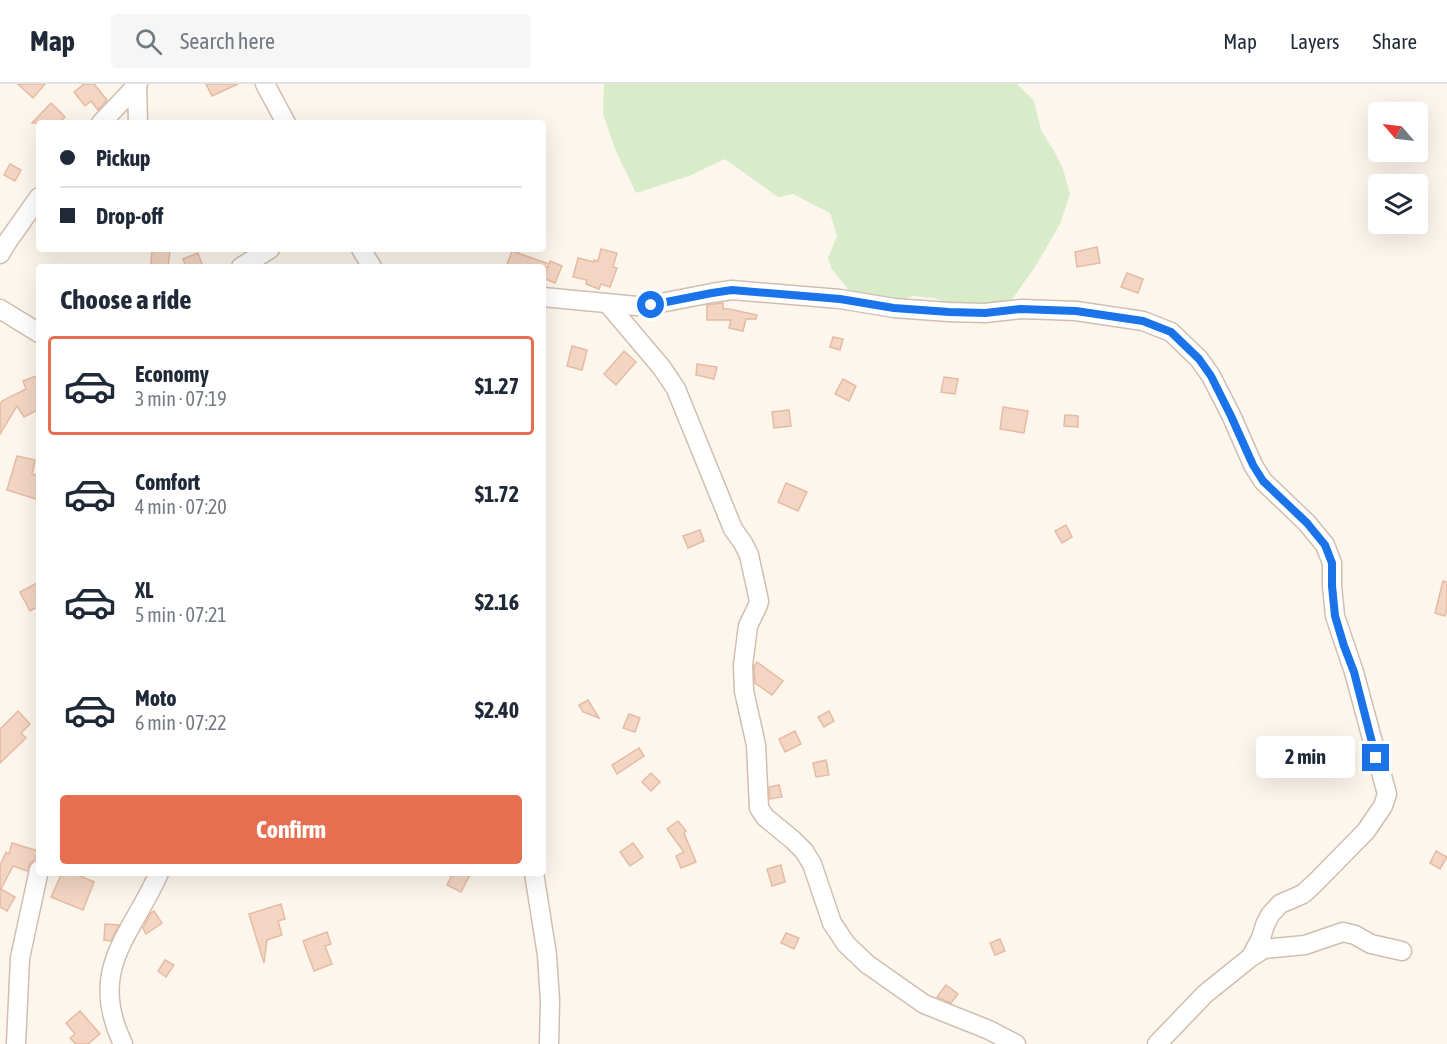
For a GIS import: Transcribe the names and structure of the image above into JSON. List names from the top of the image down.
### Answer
{
  "north": "top left",
  "page": {
    "header": "Map",
    "search": "Search here",
    "nav": ["Map", "Layers", "Share"],
    "banner": ["Pickup", "Drop-off"],
    "heading": "Choose a ride",
    "list": [
      {
        "name": "Economy",
        "note": "3 min · 07:19",
        "value": "$1.27"
      },
      {
        "name": "Comfort",
        "note": "4 min · 07:20",
        "value": "$1.72"
      },
      {
        "name": "XL",
        "note": "5 min · 07:21",
        "value": "$2.16"
      },
      {
        "name": "Moto",
        "note": "6 min · 07:22",
        "value": "$2.40"
      }
    ],
    "bubble": "2 min",
    "buttons": "Confirm"
  }
}
